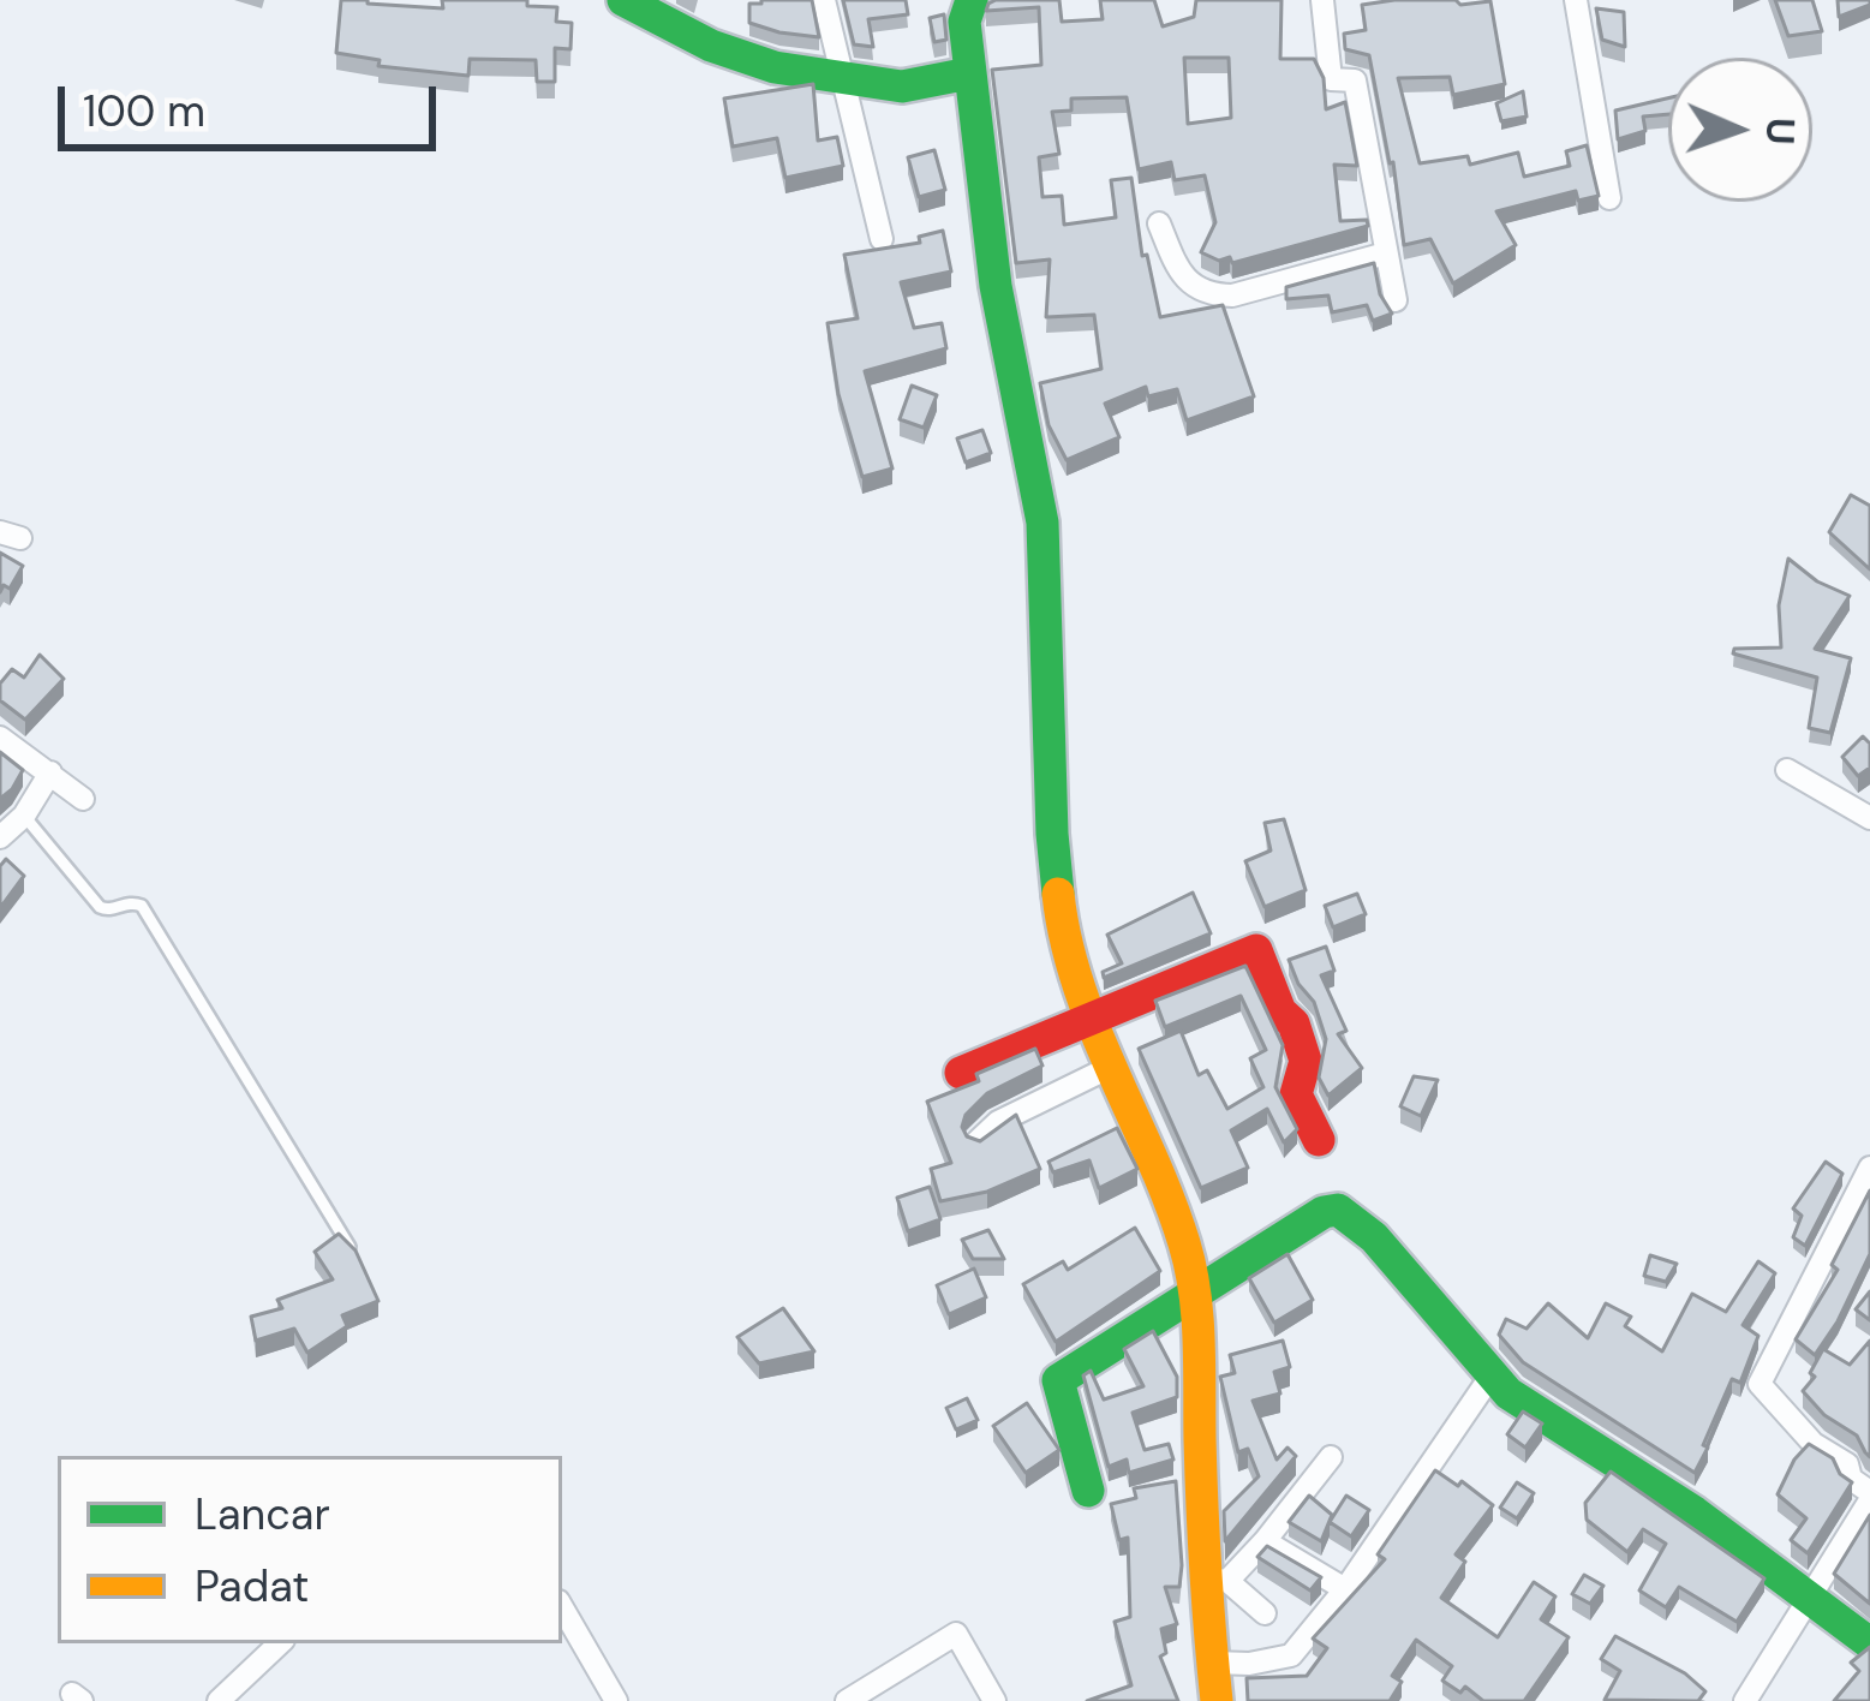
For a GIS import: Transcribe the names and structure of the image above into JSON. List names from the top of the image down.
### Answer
{
  "legend": ["Lancar", "Padat"],
  "scale_bar": "100 m",
  "north": "right"
}
